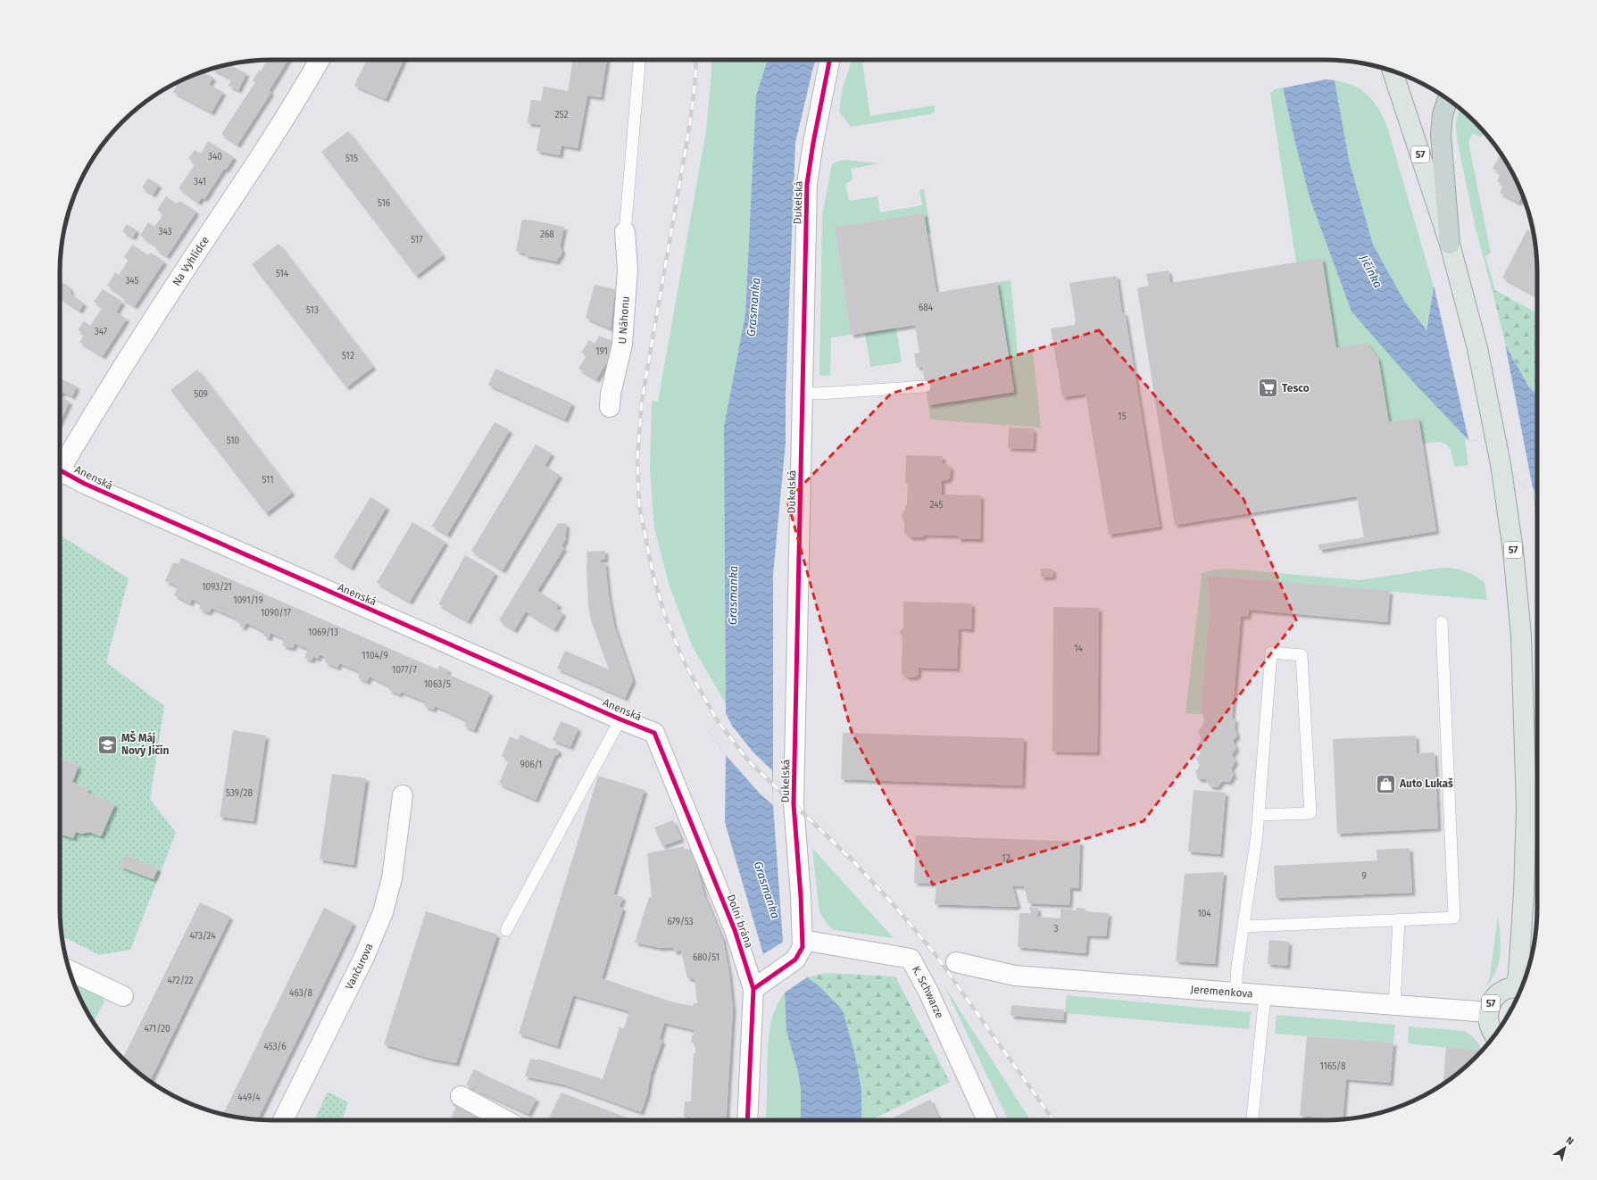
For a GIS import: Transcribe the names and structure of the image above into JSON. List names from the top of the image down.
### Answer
{
  "streets": {
    "main road": ["57"],
    "street": [
      "Dukelská",
      "Na Vyhlídce",
      "U Náhonu",
      "Anenská",
      "Dolní brána",
      "Vančurova",
      "K. Schwarze",
      "Jeremenkova"
    ]
  },
  "crossings": [
    ["57", "Jeremenkova"],
    ["Dukelská", "K. Schwarze"],
    ["Anenská", "Dolní brána"]
  ],
  "water": ["Jičínka", "Grasmanka"],
  "places": {
    "supermarket": ["Tesco"],
    "school or university": ["MŠ Máj Nový Jičín"],
    "shop": ["Auto Lukaš"]
  },
  "house_numbers": [
    "252",
    "340",
    "515",
    "341",
    "516",
    "343",
    "268",
    "517",
    "514",
    "345",
    "684",
    "513",
    "347",
    "191",
    "512",
    "509",
    "15",
    "510",
    "511",
    "245",
    "1093/21",
    "1091/19",
    "1090/17",
    "1069/13",
    "14",
    "1104/9",
    "1077/7",
    "1063/5",
    "906/1",
    "539/28",
    "12",
    "9",
    "104",
    "679/53",
    "3",
    "473/24",
    "680/51",
    "472/22",
    "463/8",
    "471/20",
    "453/6",
    "1165/8",
    "449/4"
  ],
  "north": "top right"
}
